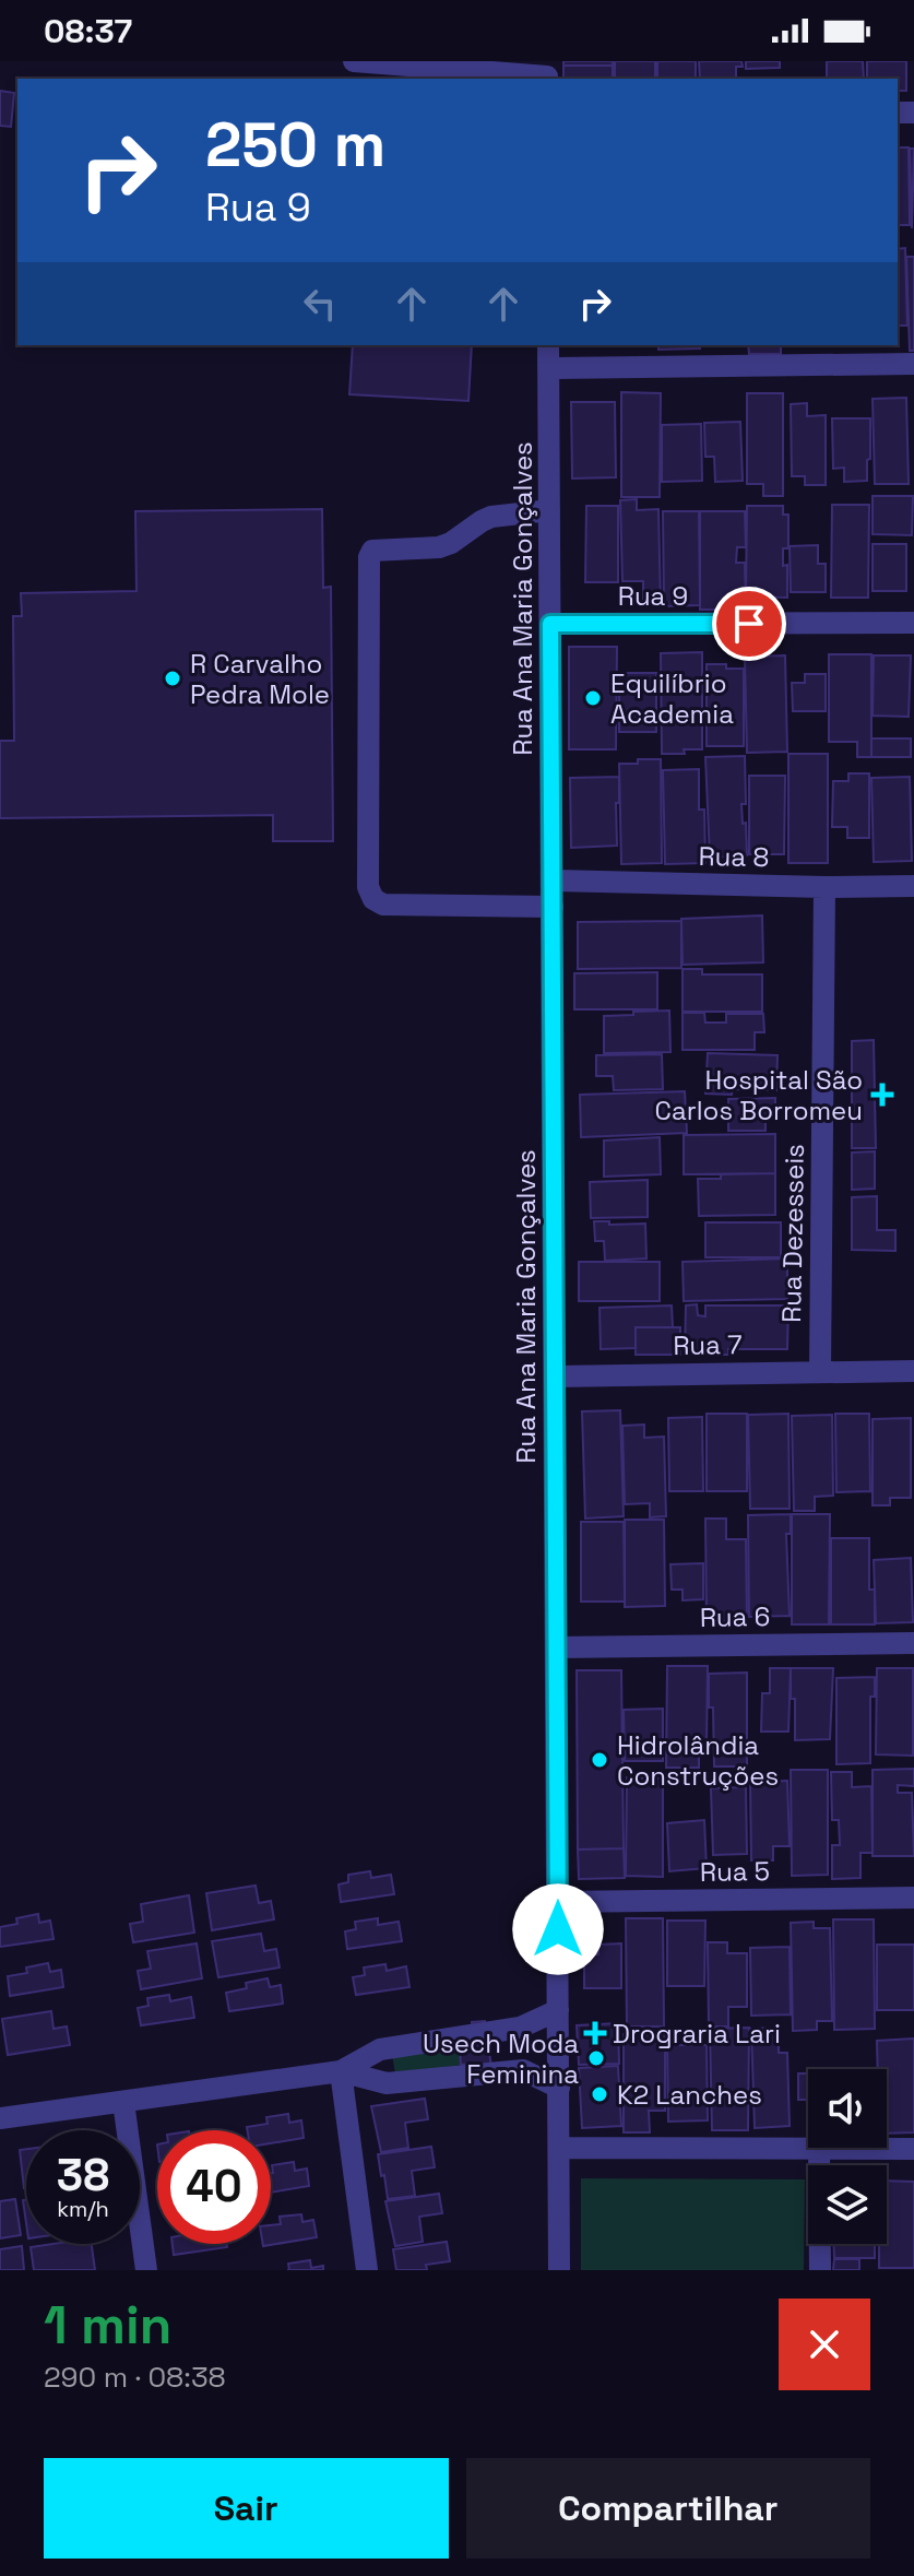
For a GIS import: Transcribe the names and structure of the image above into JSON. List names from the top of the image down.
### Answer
{
  "streets": {
    "street": [
      "Rua 9",
      "Rua Ana Maria Gonçalves",
      "Rua 8",
      "Rua Dezesseis",
      "Rua 7",
      "Rua 6",
      "Rua 5"
    ]
  },
  "crossings": [
    ["Rua 9", "Rua Ana Maria Gonçalves"],
    ["Rua Ana Maria Gonçalves", "Rua 8"],
    ["Rua Ana Maria Gonçalves", "Rua 7"],
    ["Rua Ana Maria Gonçalves", "Rua 6"],
    ["Rua Ana Maria Gonçalves", "Rua 5"],
    ["Rua 8", "Rua Dezesseis"],
    ["Rua Dezesseis", "Rua 7"]
  ],
  "places": {
    "other": [
      "R Carvalho Pedra Mole",
      "Equilíbrio Academia",
      "Hidrolândia Construções",
      "Usech Moda Feminina",
      "K2 Lanches"
    ],
    "health": ["Hospital São Carlos Borromeu", "Drograria Lari"]
  },
  "page": {
    "status": "08:37",
    "turn": ["250 m", "Rua 9"],
    "speed": "38 km/h",
    "limit": "40",
    "heading": ["1 min", "290 m · 08:38"],
    "buttons": ["Sair", "Compartilhar"]
  }
}
